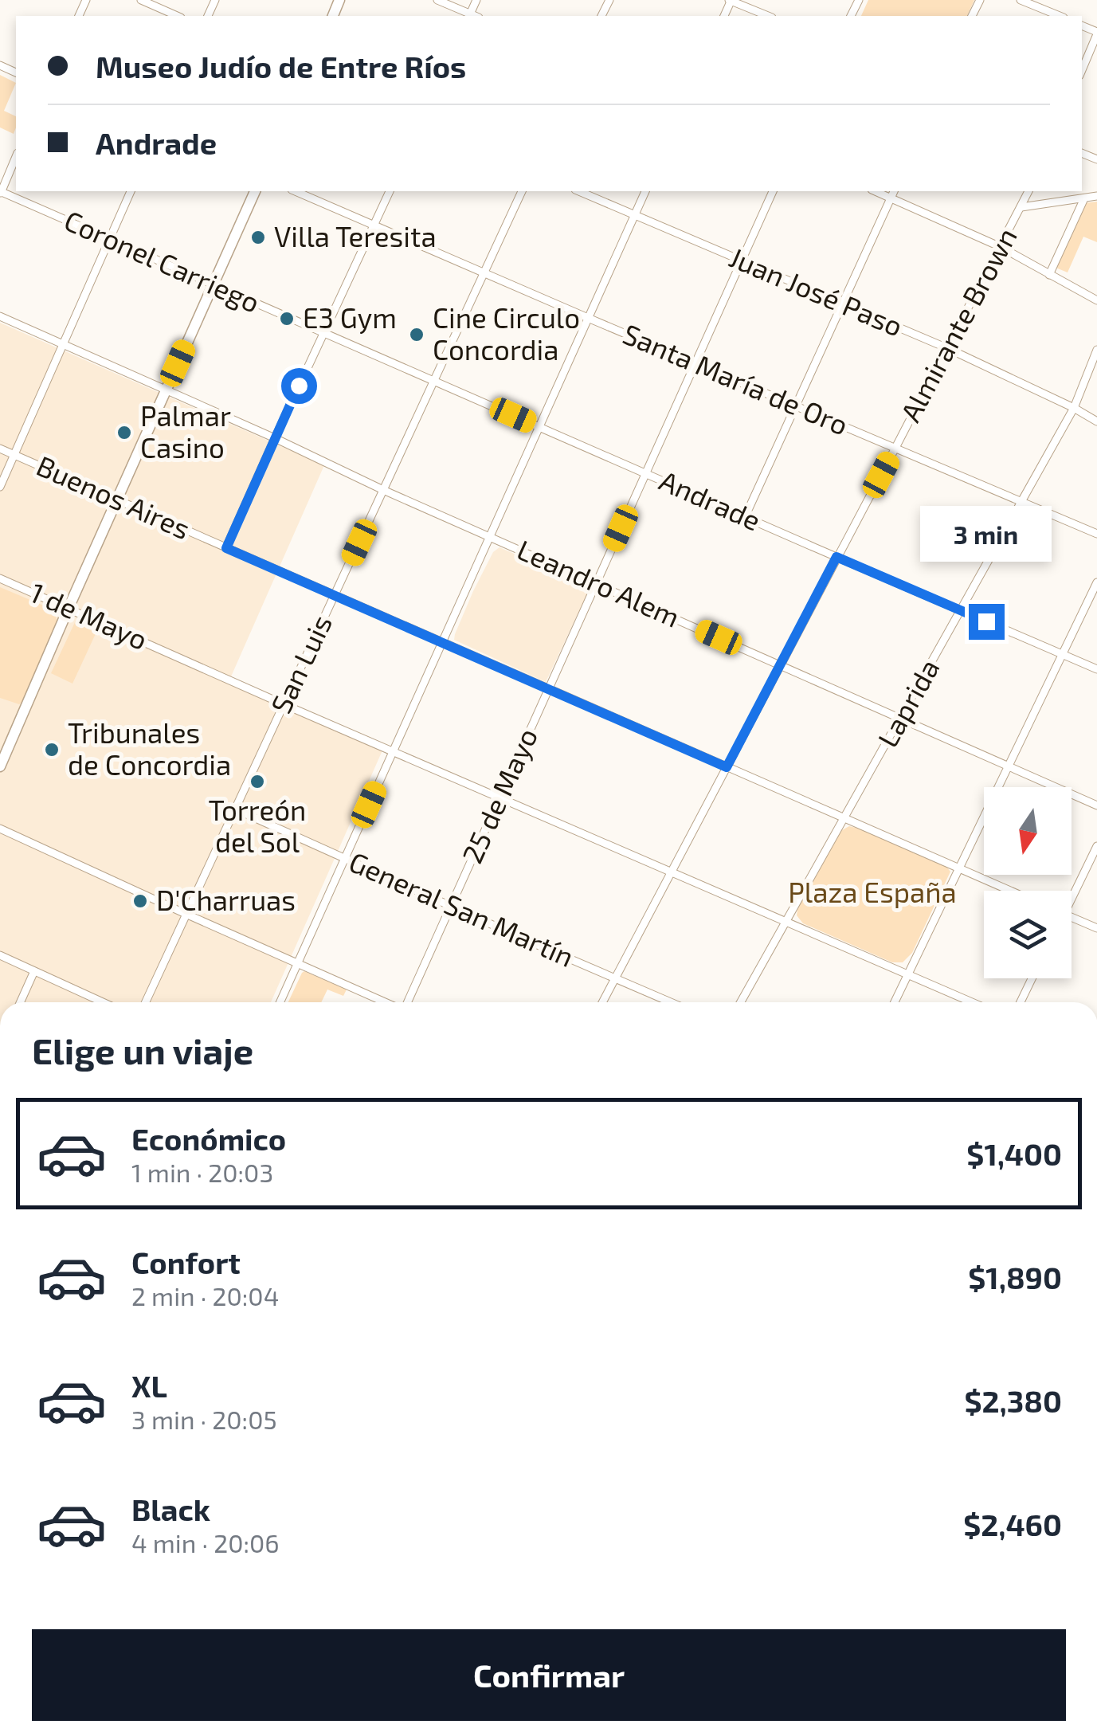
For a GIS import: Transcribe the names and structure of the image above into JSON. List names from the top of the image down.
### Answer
{
  "streets": {
    "street": [
      "Coronel Carriego",
      "Juan José Paso",
      "Almirante Brown",
      "Santa María de Oro",
      "Buenos Aires",
      "Andrade",
      "Leandro Alem",
      "1 de Mayo",
      "San Luis",
      "Laprida",
      "25 de Mayo",
      "General San Martín"
    ]
  },
  "crossings": [
    ["Coronel Carriego", "Andrade"],
    ["Juan José Paso", "Almirante Brown"],
    ["Juan José Paso", "Laprida"],
    ["Juan José Paso", "25 de Mayo"],
    ["Almirante Brown", "Santa María de Oro"],
    ["Almirante Brown", "Buenos Aires"],
    ["Almirante Brown", "Andrade"],
    ["Almirante Brown", "Leandro Alem"],
    ["Almirante Brown", "1 de Mayo"],
    ["Almirante Brown", "General San Martín"],
    ["Santa María de Oro", "San Luis"],
    ["Santa María de Oro", "Laprida"],
    ["Santa María de Oro", "25 de Mayo"],
    ["Buenos Aires", "San Luis"],
    ["Buenos Aires", "Laprida"],
    ["Buenos Aires", "25 de Mayo"],
    ["Andrade", "San Luis"],
    ["Andrade", "Laprida"],
    ["Andrade", "25 de Mayo"],
    ["Leandro Alem", "San Luis"],
    ["Leandro Alem", "Laprida"],
    ["Leandro Alem", "25 de Mayo"],
    ["1 de Mayo", "San Luis"],
    ["1 de Mayo", "Laprida"],
    ["1 de Mayo", "25 de Mayo"],
    ["San Luis", "General San Martín"],
    ["25 de Mayo", "General San Martín"]
  ],
  "parks": ["Plaza España"],
  "places": [
    "Villa Teresita",
    "E3 Gym",
    "Cine Circulo Concordia",
    "Palmar Casino",
    "Tribunales de Concordia",
    "Torreón del Sol",
    "D'Charruas"
  ],
  "north": "bottom",
  "page": {
    "banner": ["Museo Judío de Entre Ríos", "Andrade"],
    "bubble": "3 min",
    "heading": "Elige un viaje",
    "list": [
      {
        "name": "Económico",
        "note": "1 min · 20:03",
        "value": "$1,400"
      },
      {
        "name": "Confort",
        "note": "2 min · 20:04",
        "value": "$1,890"
      },
      {
        "name": "XL",
        "note": "3 min · 20:05",
        "value": "$2,380"
      },
      {
        "name": "Black",
        "note": "4 min · 20:06",
        "value": "$2,460"
      }
    ],
    "buttons": "Confirmar"
  }
}
